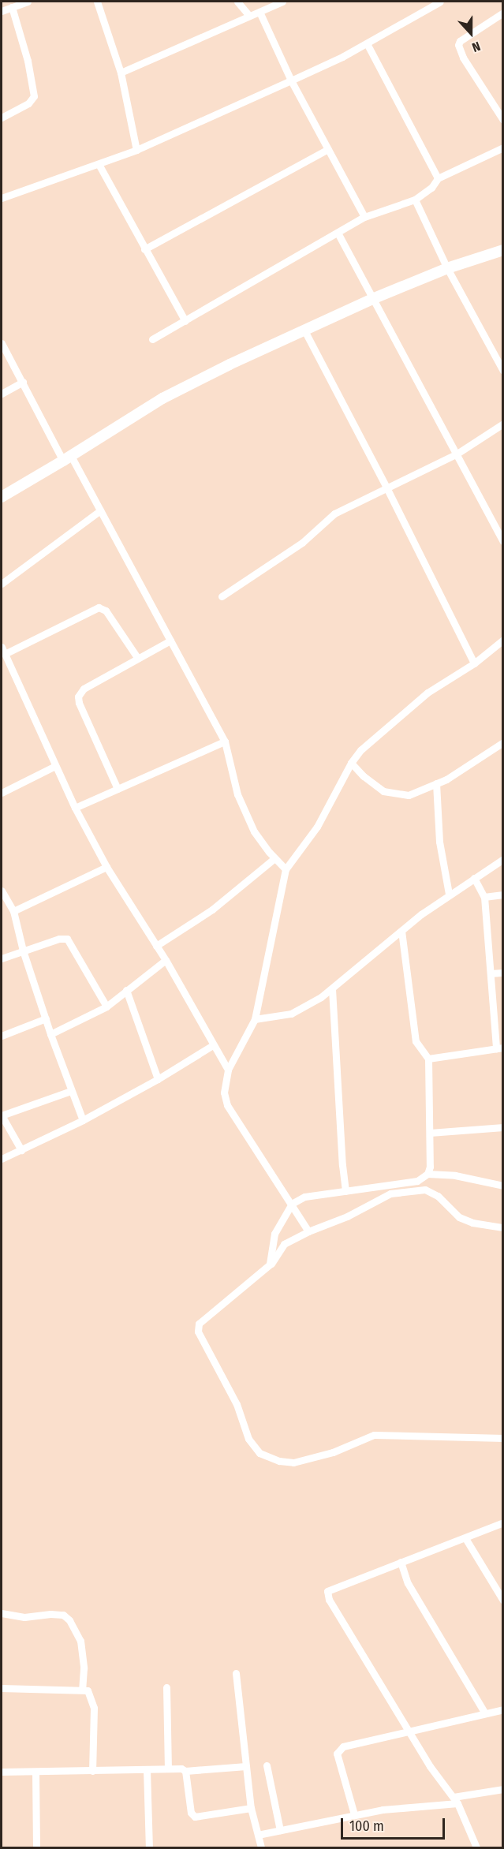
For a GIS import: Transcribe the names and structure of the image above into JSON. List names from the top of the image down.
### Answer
{
  "scale_bar": "100 m",
  "north": "bottom"
}
